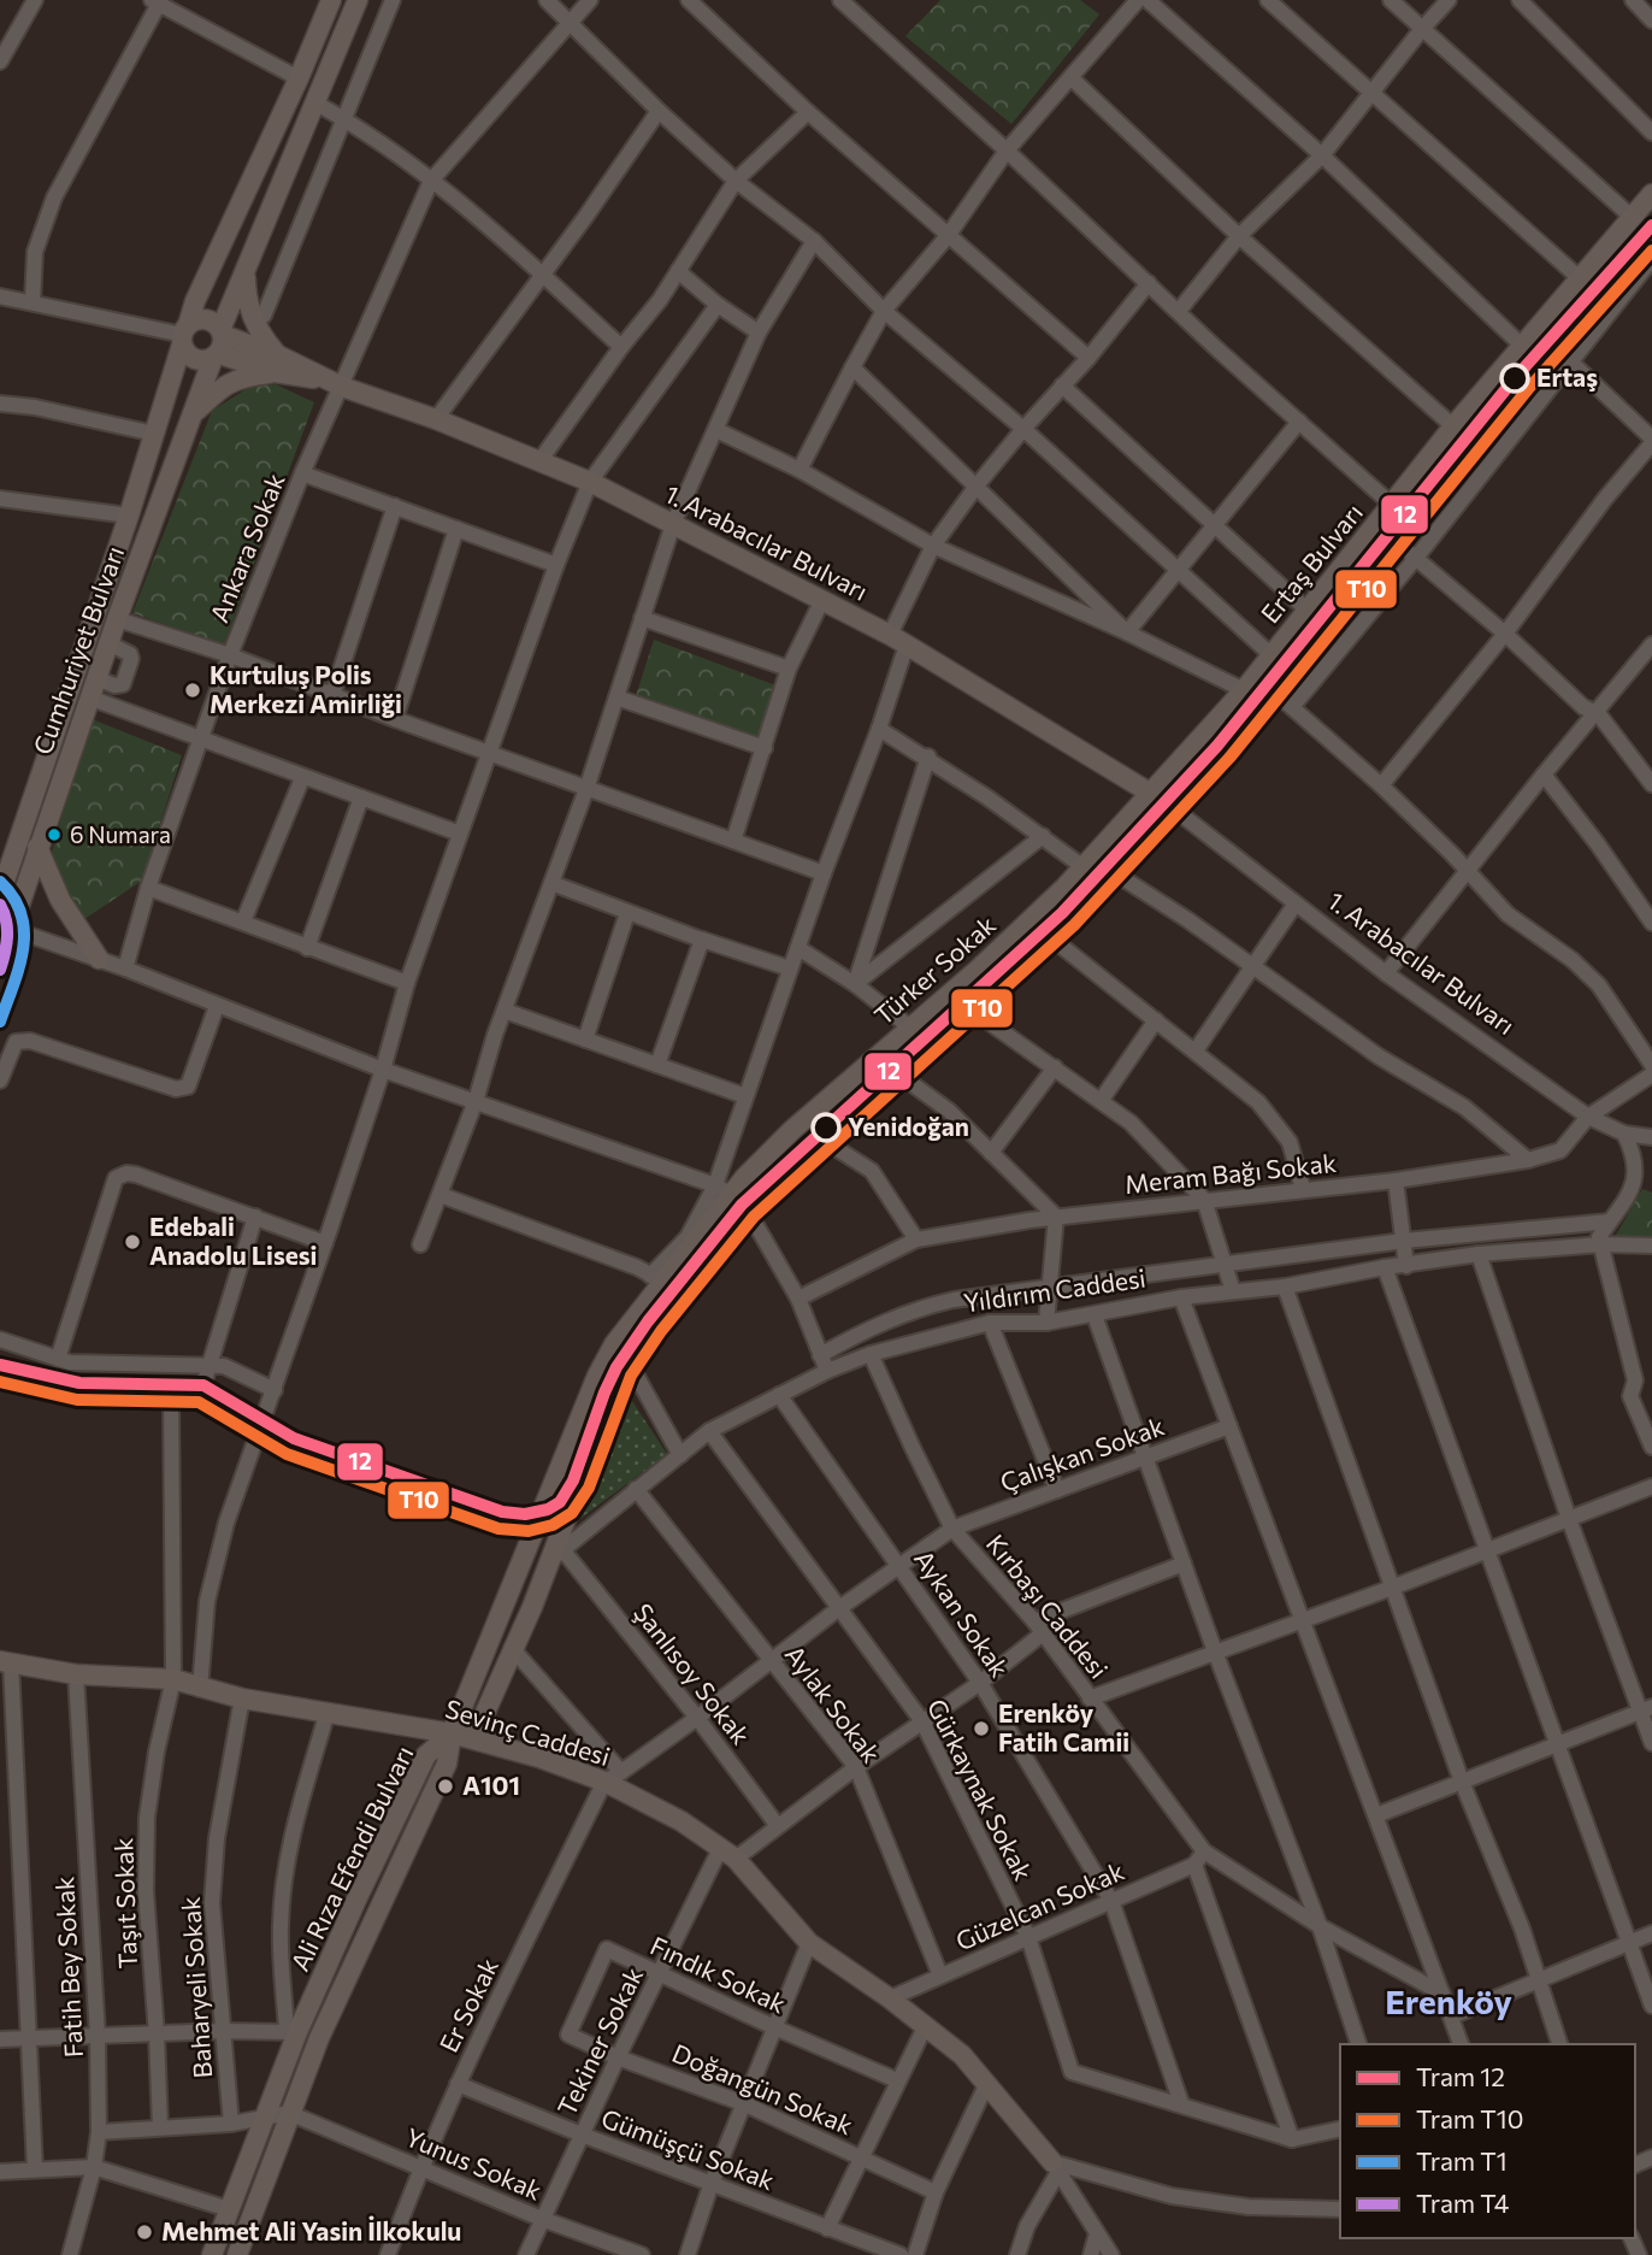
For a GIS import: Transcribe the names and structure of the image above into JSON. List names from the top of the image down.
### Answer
{
  "streets": {
    "main road": [
      "1. Arabacılar Bulvarı",
      "Ertaş Bulvarı",
      "Cumhuriyet Bulvarı",
      "Türker Sokak",
      "Yıldırım Caddesi",
      "Sevinç Caddesi",
      "Ali Rıza Efendi Bulvarı"
    ],
    "street": [
      "Ankara Sokak",
      "Meram Bağı Sokak",
      "Çalışkan Sokak",
      "Kırbaşı Caddesi",
      "Aykan Sokak",
      "Şanlısoy Sokak",
      "Aylak Sokak",
      "Gürkaynak Sokak",
      "Taşıt Sokak",
      "Güzelcan Sokak",
      "Fatih Bey Sokak",
      "Fındık Sokak",
      "Baharyeli Sokak",
      "Er Sokak",
      "Tekiner Sokak",
      "Doğangün Sokak",
      "Gümüşçü Sokak",
      "Yunus Sokak"
    ]
  },
  "crossings": [
    ["1. Arabacılar Bulvarı", "Ankara Sokak"],
    ["1. Arabacılar Bulvarı", "Ertaş Bulvarı"],
    ["1. Arabacılar Bulvarı", "Cumhuriyet Bulvarı"],
    ["1. Arabacılar Bulvarı", "Türker Sokak"],
    ["1. Arabacılar Bulvarı", "Meram Bağı Sokak"],
    ["Ertaş Bulvarı", "Türker Sokak"],
    ["Türker Sokak", "Yıldırım Caddesi"],
    ["Türker Sokak", "Şanlısoy Sokak"],
    ["Türker Sokak", "Sevinç Caddesi"],
    ["Türker Sokak", "Ali Rıza Efendi Bulvarı"],
    ["Yıldırım Caddesi", "Kırbaşı Caddesi"],
    ["Yıldırım Caddesi", "Aykan Sokak"],
    ["Yıldırım Caddesi", "Şanlısoy Sokak"],
    ["Yıldırım Caddesi", "Aylak Sokak"],
    ["Yıldırım Caddesi", "Gürkaynak Sokak"],
    ["Çalışkan Sokak", "Kırbaşı Caddesi"],
    ["Çalışkan Sokak", "Aykan Sokak"],
    ["Çalışkan Sokak", "Şanlısoy Sokak"],
    ["Çalışkan Sokak", "Aylak Sokak"],
    ["Çalışkan Sokak", "Sevinç Caddesi"],
    ["Çalışkan Sokak", "Gürkaynak Sokak"],
    ["Çalışkan Sokak", "Er Sokak"],
    ["Kırbaşı Caddesi", "Güzelcan Sokak"],
    ["Aykan Sokak", "Gürkaynak Sokak"],
    ["Aykan Sokak", "Güzelcan Sokak"],
    ["Aylak Sokak", "Güzelcan Sokak"],
    ["Sevinç Caddesi", "Ali Rıza Efendi Bulvarı"],
    ["Sevinç Caddesi", "Taşıt Sokak"],
    ["Sevinç Caddesi", "Güzelcan Sokak"],
    ["Sevinç Caddesi", "Fatih Bey Sokak"],
    ["Sevinç Caddesi", "Baharyeli Sokak"],
    ["Sevinç Caddesi", "Er Sokak"],
    ["Sevinç Caddesi", "Tekiner Sokak"],
    ["Gürkaynak Sokak", "Güzelcan Sokak"],
    ["Ali Rıza Efendi Bulvarı", "Yunus Sokak"],
    ["Fındık Sokak", "Tekiner Sokak"],
    ["Fındık Sokak", "Doğangün Sokak"],
    ["Er Sokak", "Gümüşçü Sokak"],
    ["Er Sokak", "Yunus Sokak"],
    ["Tekiner Sokak", "Doğangün Sokak"],
    ["Tekiner Sokak", "Gümüşçü Sokak"],
    ["Tekiner Sokak", "Yunus Sokak"]
  ],
  "districts": ["Erenköy"],
  "places": [
    "Ertaş",
    "Kurtuluş Polis Merkezi Amirliği",
    "6 Numara",
    "Yenidoğan",
    "Edebali Anadolu Lisesi",
    "Erenköy Fatih Camii",
    "A101",
    "Mehmet Ali Yasin İlkokulu"
  ],
  "lines": [
    "tram line 12",
    "tram line T10",
    "tram line T1",
    "tram line T4"
  ],
  "legend": [
    "Tram 12",
    "Tram T10",
    "Tram T1",
    "Tram T4"
  ]
}
